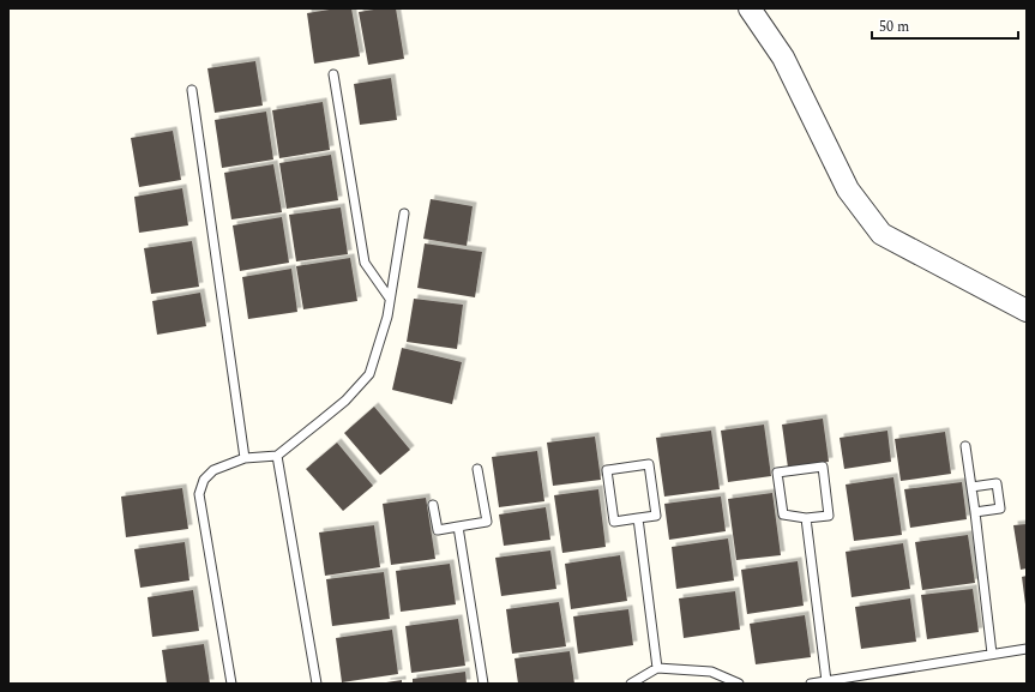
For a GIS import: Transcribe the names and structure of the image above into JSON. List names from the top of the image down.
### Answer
{
  "scale_bar": "50 m"
}
